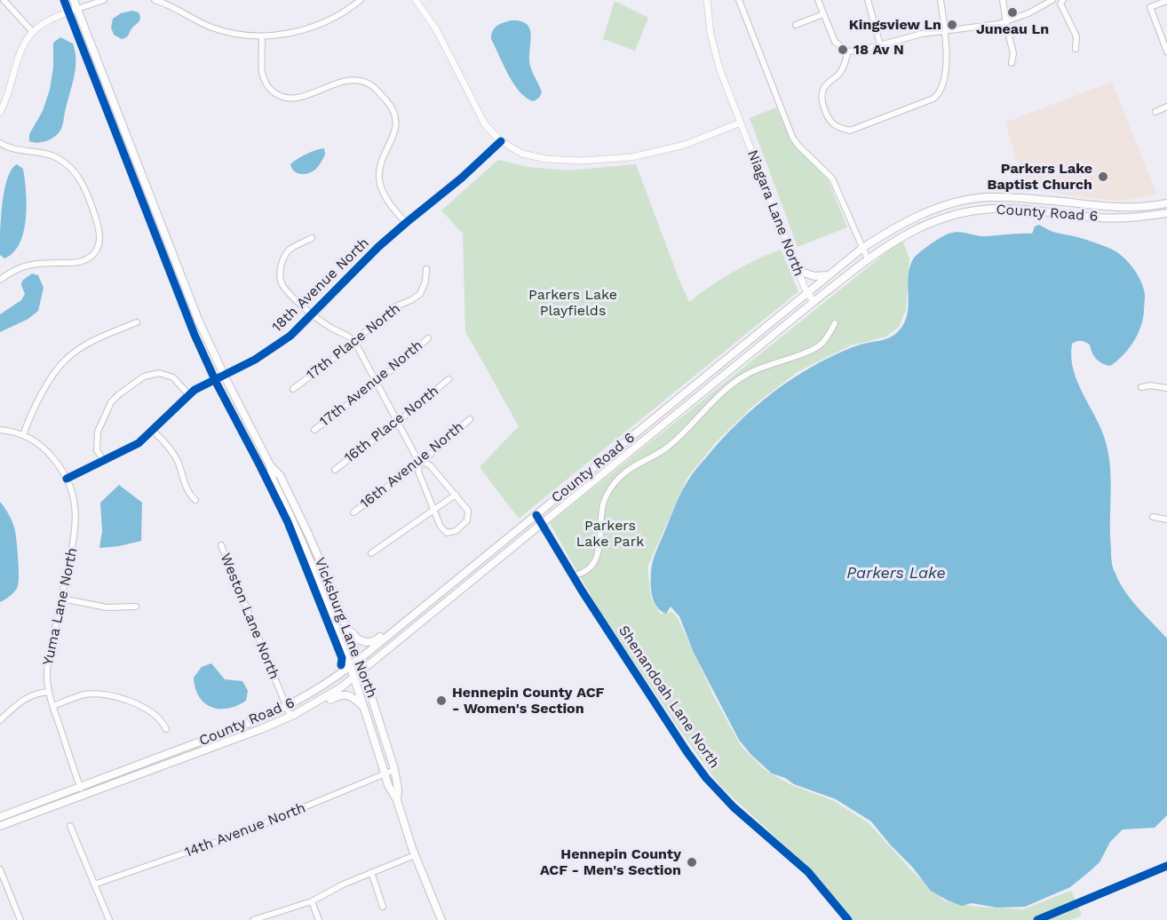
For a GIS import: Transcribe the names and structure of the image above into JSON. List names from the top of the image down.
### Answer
{
  "streets": {
    "main road": ["County Road 6", "Vicksburg Lane North"],
    "street": [
      "Niagara Lane North",
      "18th Avenue North",
      "17th Place North",
      "17th Avenue North",
      "16th Place North",
      "16th Avenue North",
      "Yuma Lane North",
      "Weston Lane North",
      "Shenandoah Lane North",
      "14th Avenue North"
    ]
  },
  "crossings": [
    ["Niagara Lane North", "County Road 6"],
    ["County Road 6", "Yuma Lane North"],
    ["County Road 6", "Weston Lane North"],
    ["County Road 6", "Vicksburg Lane North"],
    ["County Road 6", "Shenandoah Lane North"],
    ["18th Avenue North", "Yuma Lane North"],
    ["18th Avenue North", "Vicksburg Lane North"],
    ["Vicksburg Lane North", "14th Avenue North"]
  ],
  "water": ["Parkers Lake"],
  "parks": ["Parkers Lake Playfields", "Parkers Lake Park"],
  "places": [
    "Juneau Ln",
    "Kingsview Ln",
    "18 Av N",
    "Parkers Lake Baptist Church",
    "Hennepin County ACF - Women's Section",
    "Hennepin County ACF - Men's Section"
  ]
}
